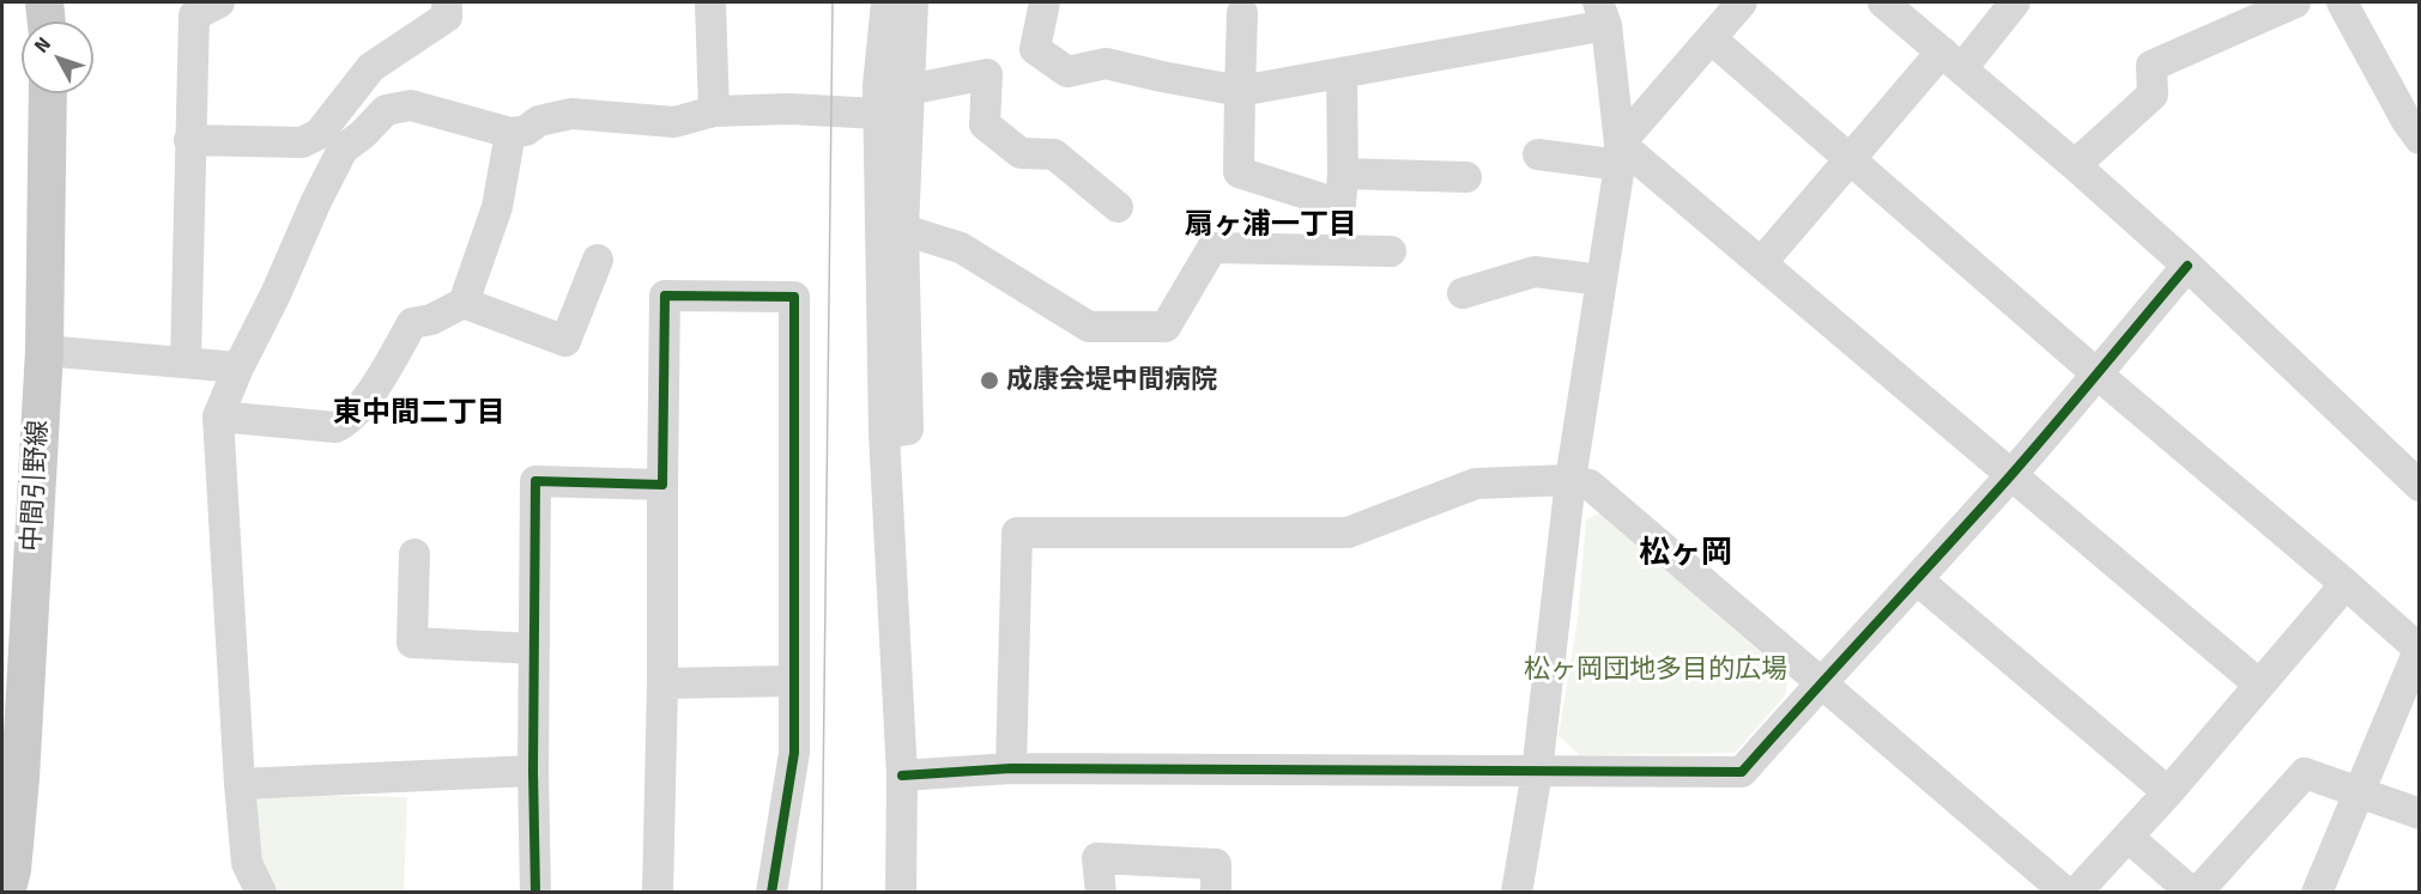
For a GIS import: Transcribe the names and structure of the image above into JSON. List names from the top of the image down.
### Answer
{
  "streets": {
    "main road": ["中間引野線"]
  },
  "districts": ["扇ヶ浦一丁目", "東中間二丁目", "松ヶ岡"],
  "parks": ["松ヶ岡団地多目的広場"],
  "places": ["成康会堤中間病院"],
  "north": "top left"
}
